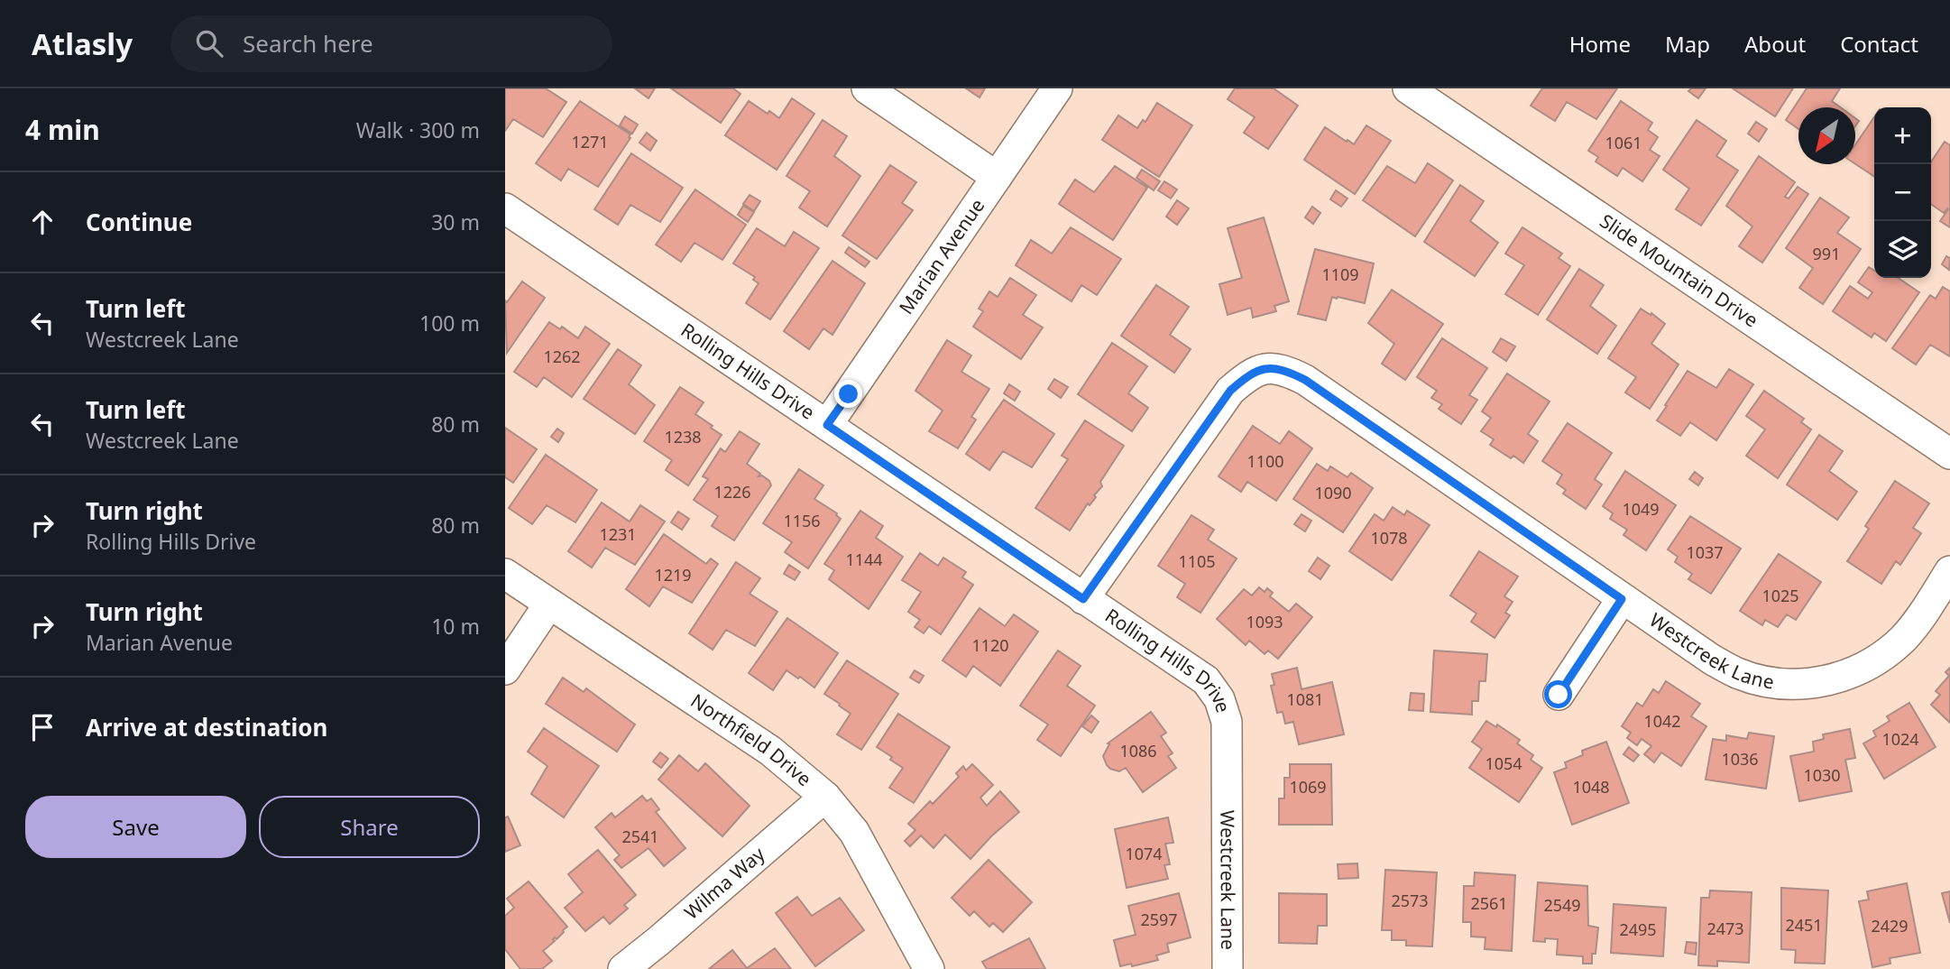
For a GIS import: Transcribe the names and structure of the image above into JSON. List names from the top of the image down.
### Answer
{
  "streets": {
    "street": [
      "Marian Avenue",
      "Slide Mountain Drive",
      "Rolling Hills Drive",
      "Westcreek Lane",
      "Northfield Drive",
      "Wilma Way"
    ]
  },
  "crossings": [
    ["Marian Avenue", "Rolling Hills Drive"],
    ["Rolling Hills Drive", "Westcreek Lane"],
    ["Northfield Drive", "Wilma Way"]
  ],
  "house_numbers": [
    "1271",
    "1061",
    "991",
    "1109",
    "1262",
    "1238",
    "1100",
    "1226",
    "1090",
    "1049",
    "1156",
    "1231",
    "1078",
    "1037",
    "1144",
    "1105",
    "1219",
    "1025",
    "1093",
    "1120",
    "1081",
    "1042",
    "1024",
    "1086",
    "1036",
    "1054",
    "1030",
    "1069",
    "1048",
    "2541",
    "1074",
    "2573",
    "2561",
    "2549",
    "2597",
    "2451",
    "2429",
    "2473",
    "2495"
  ],
  "north": "bottom left",
  "page": {
    "header": "Atlasly",
    "search": "Search here",
    "nav": [
      "Home",
      "Map",
      "About",
      "Contact"
    ],
    "heading": ["4 min", "Walk · 300 m"],
    "map_buttons": ["+", "−"],
    "list": [
      ["Continue", "30 m"],
      ["Turn left", "Westcreek Lane", "100 m"],
      ["Turn left", "Westcreek Lane", "80 m"],
      ["Turn right", "Rolling Hills Drive", "80 m"],
      ["Turn right", "Marian Avenue", "10 m"],
      "Arrive at destination"
    ],
    "buttons": ["Save", "Share"]
  }
}
